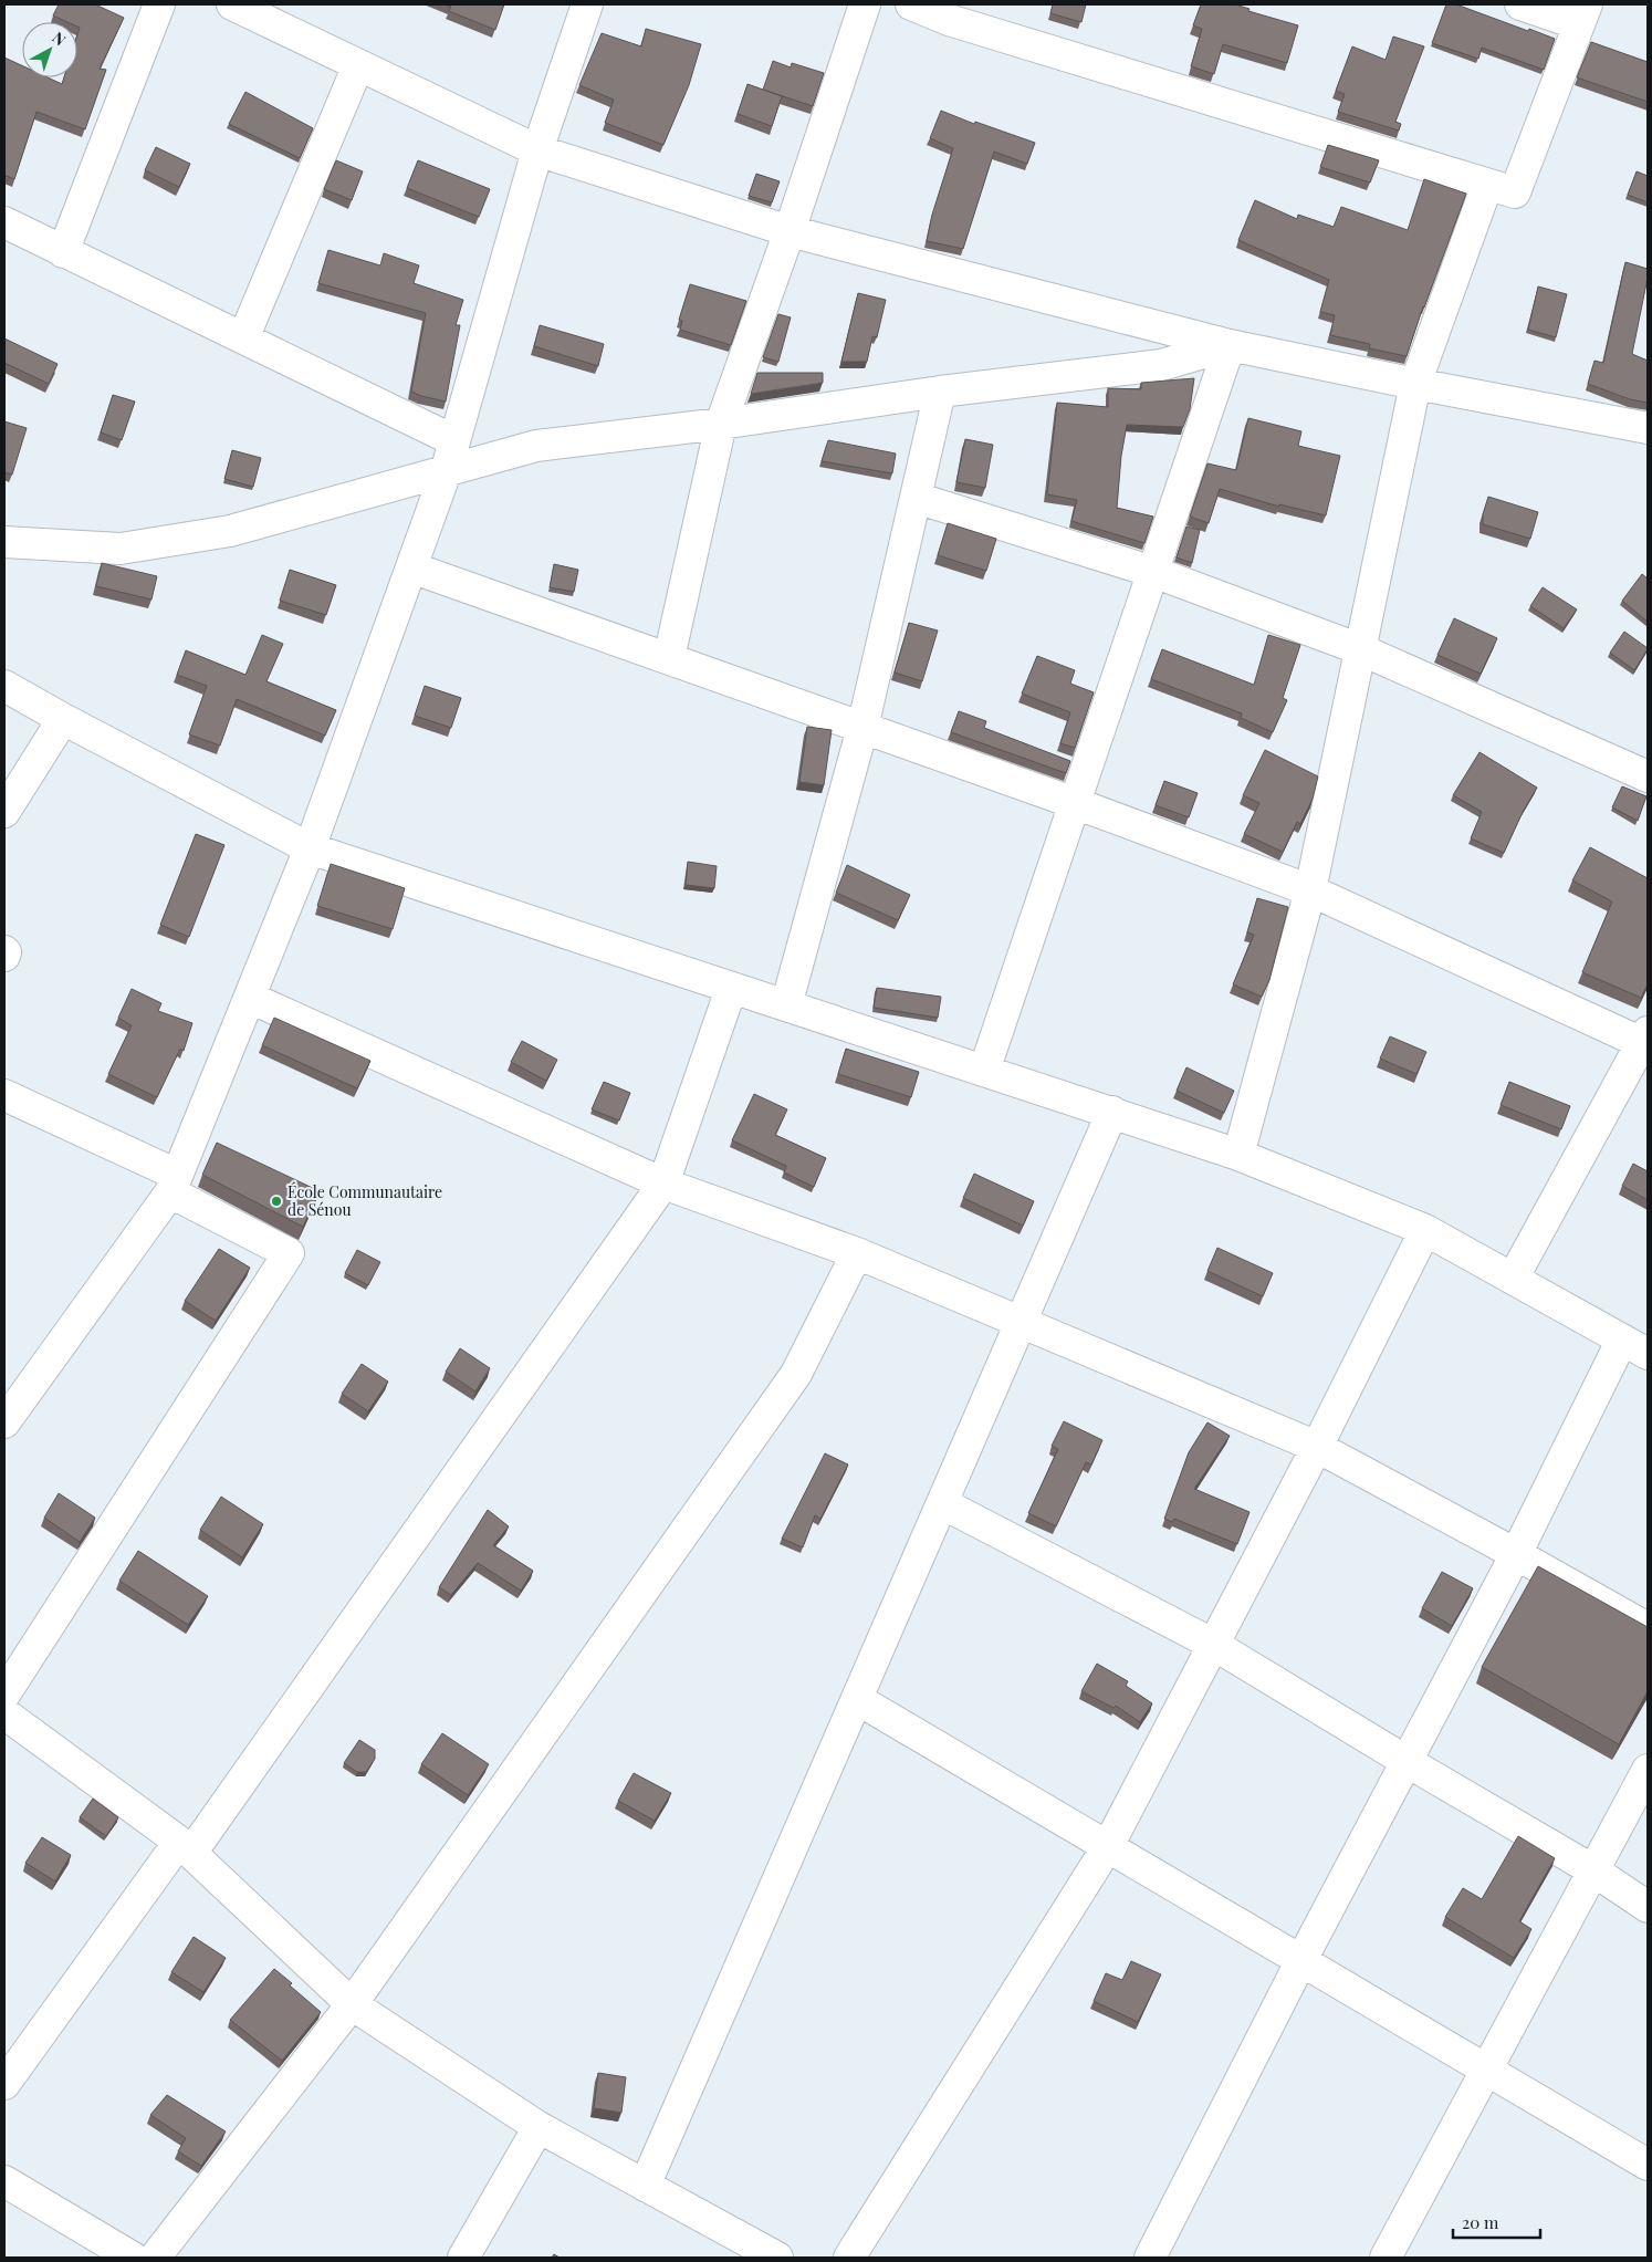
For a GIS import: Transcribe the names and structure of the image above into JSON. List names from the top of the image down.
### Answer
{
  "places": ["École Communautaire de Sénou"],
  "scale_bar": "20 m",
  "north": "top right"
}
